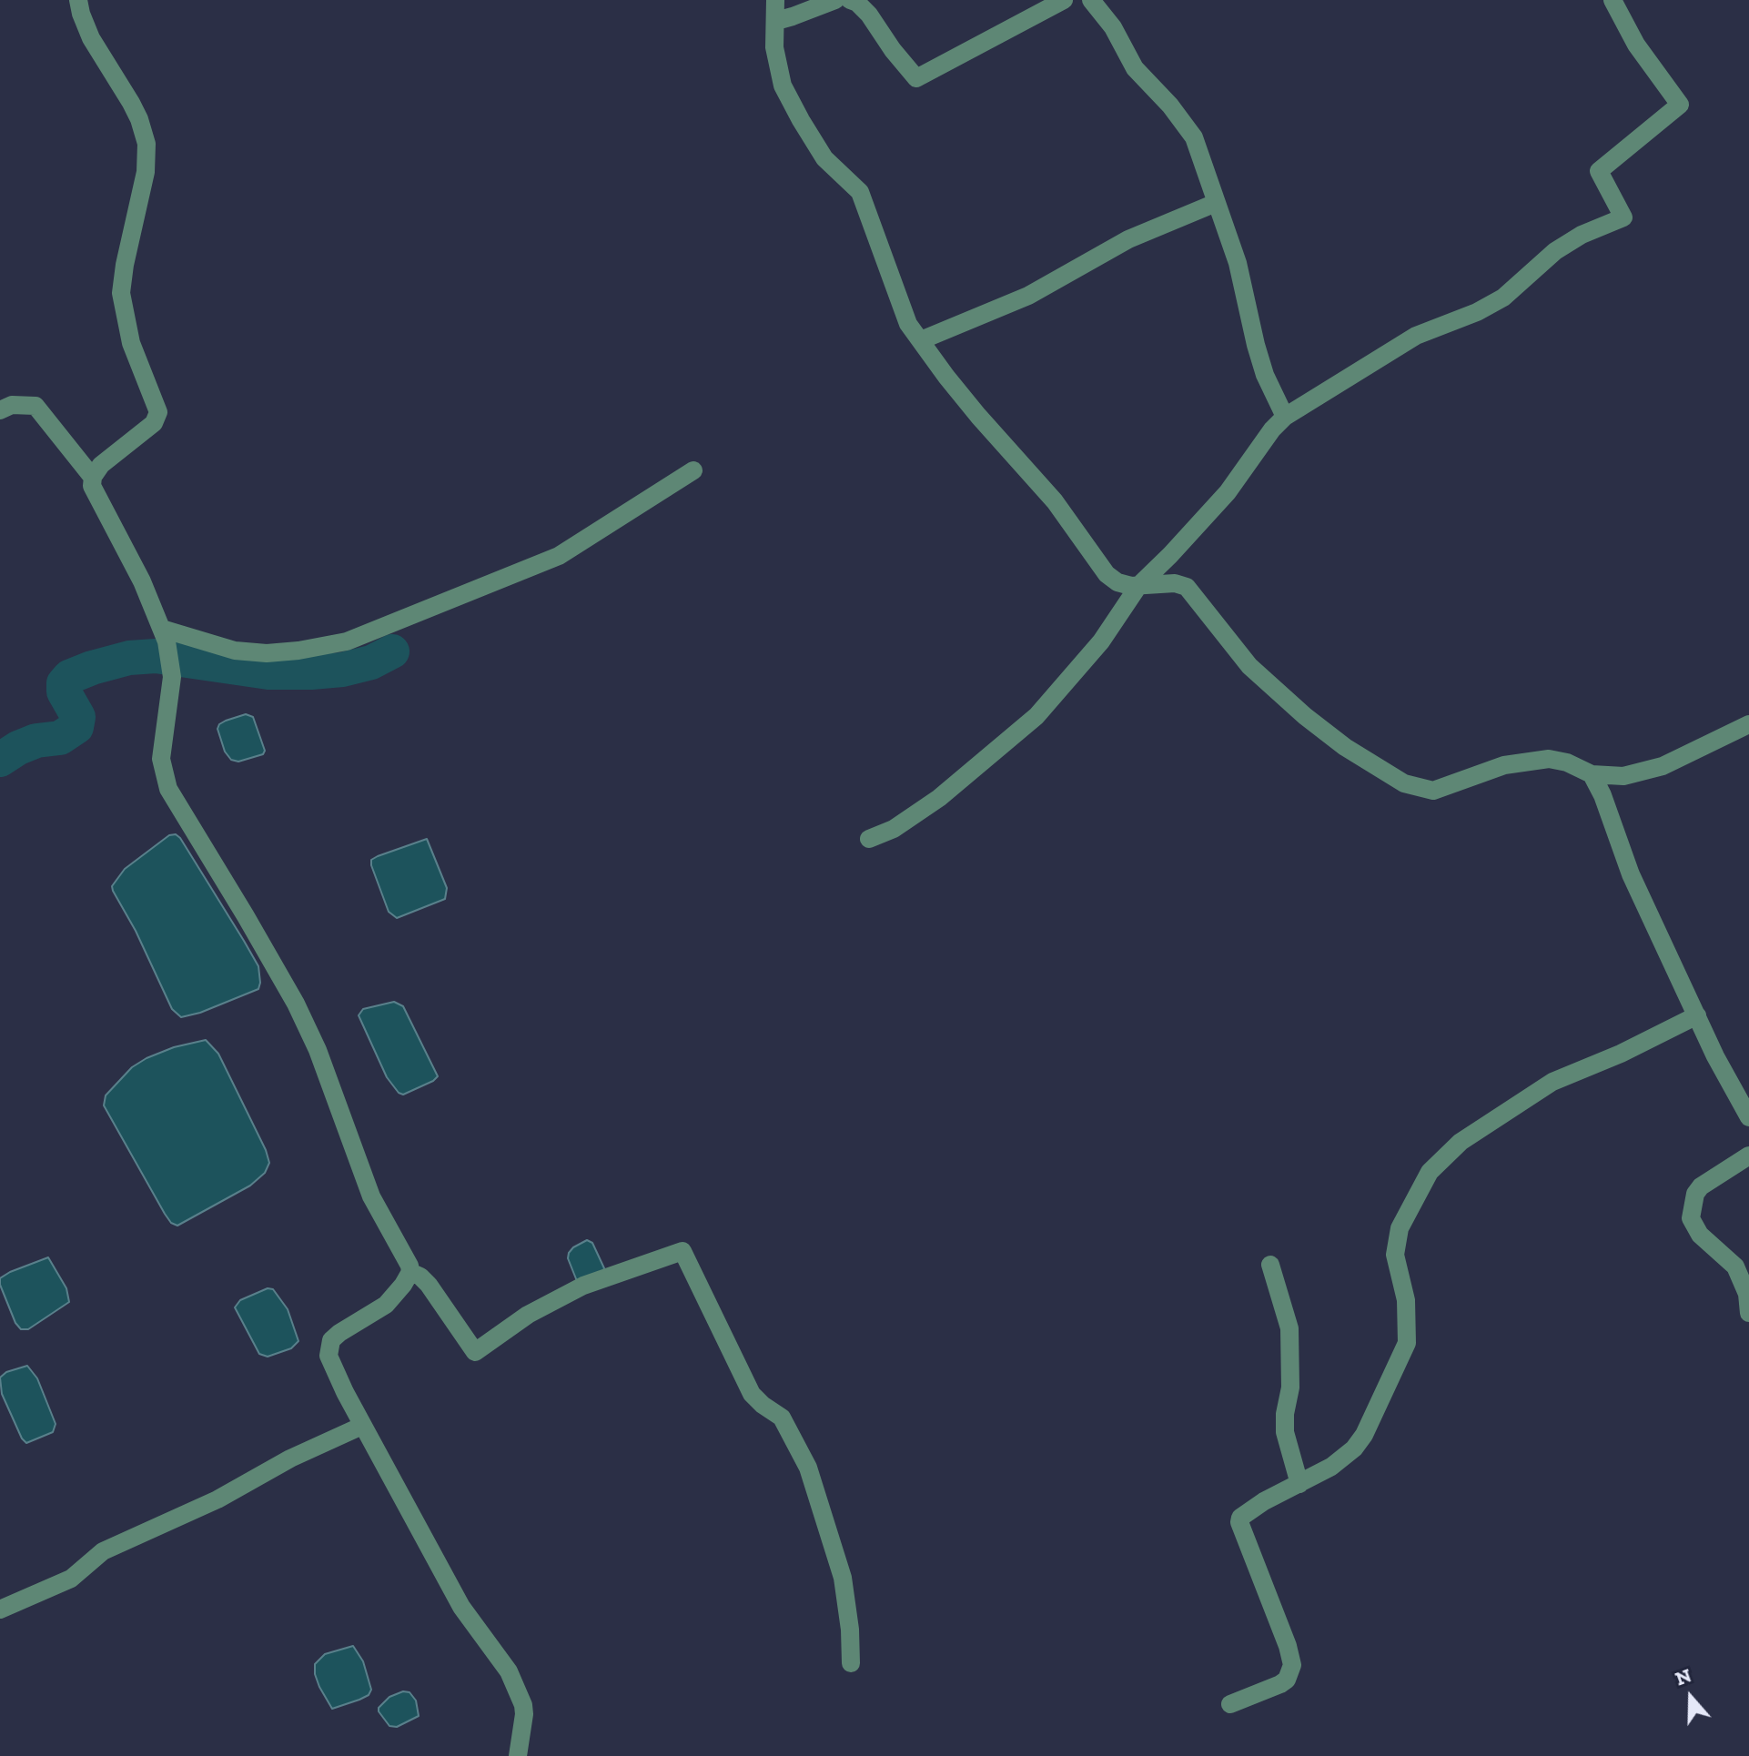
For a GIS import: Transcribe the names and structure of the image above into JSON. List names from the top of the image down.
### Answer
{
  "north": "top"
}
